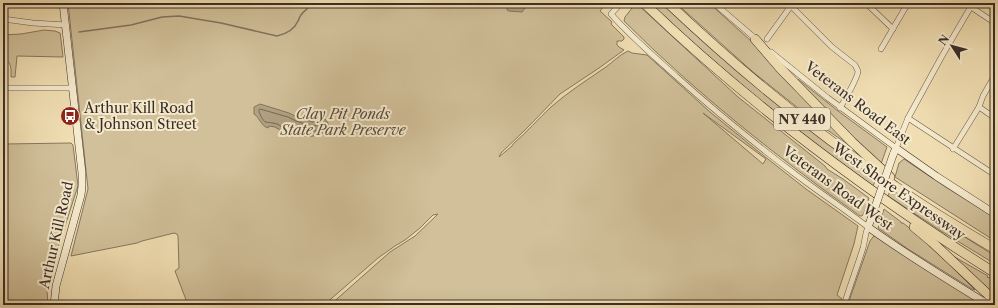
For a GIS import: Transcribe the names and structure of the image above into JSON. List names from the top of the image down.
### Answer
{
  "streets": {
    "highway": ["NY 440", "West Shore Expressway"],
    "street": ["Veterans Road East", "Veterans Road West", "Arthur Kill Road"]
  },
  "parks": ["Clay Pit Ponds State Park Preserve"],
  "places": {
    "bus stop": ["Arthur Kill Road & Johnson Street"]
  },
  "north": "top left"
}
